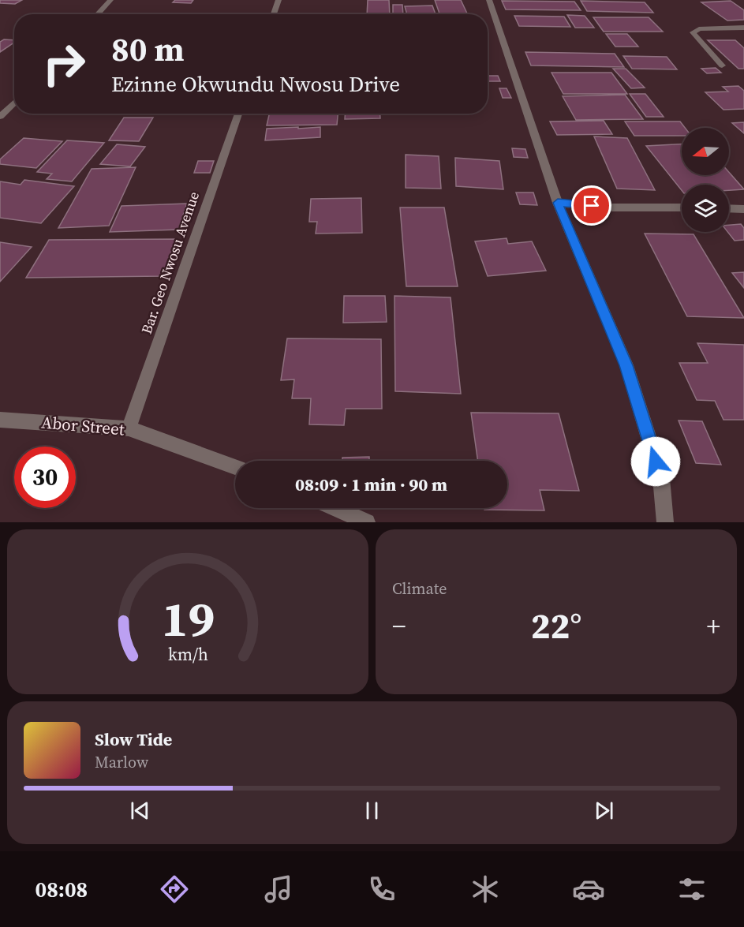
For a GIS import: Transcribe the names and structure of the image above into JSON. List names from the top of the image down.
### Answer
{
  "streets": {
    "street": ["Bar. Geo Nwosu Avenue", "Abor Street"]
  },
  "crossings": [
    ["Bar. Geo Nwosu Avenue", "Abor Street"]
  ],
  "north": "left",
  "page": {
    "turn": ["80 m", "Ezinne Okwundu Nwosu Drive"],
    "limit": "30",
    "trip": "08:09 · 1 min · 90 m",
    "tile": "Climate",
    "heat": ["−", "22°", "+"],
    "song": ["Slow Tide", "Marlow"],
    "tabs": "08:08",
    "gauge": ["19", "km/h"]
  }
}
